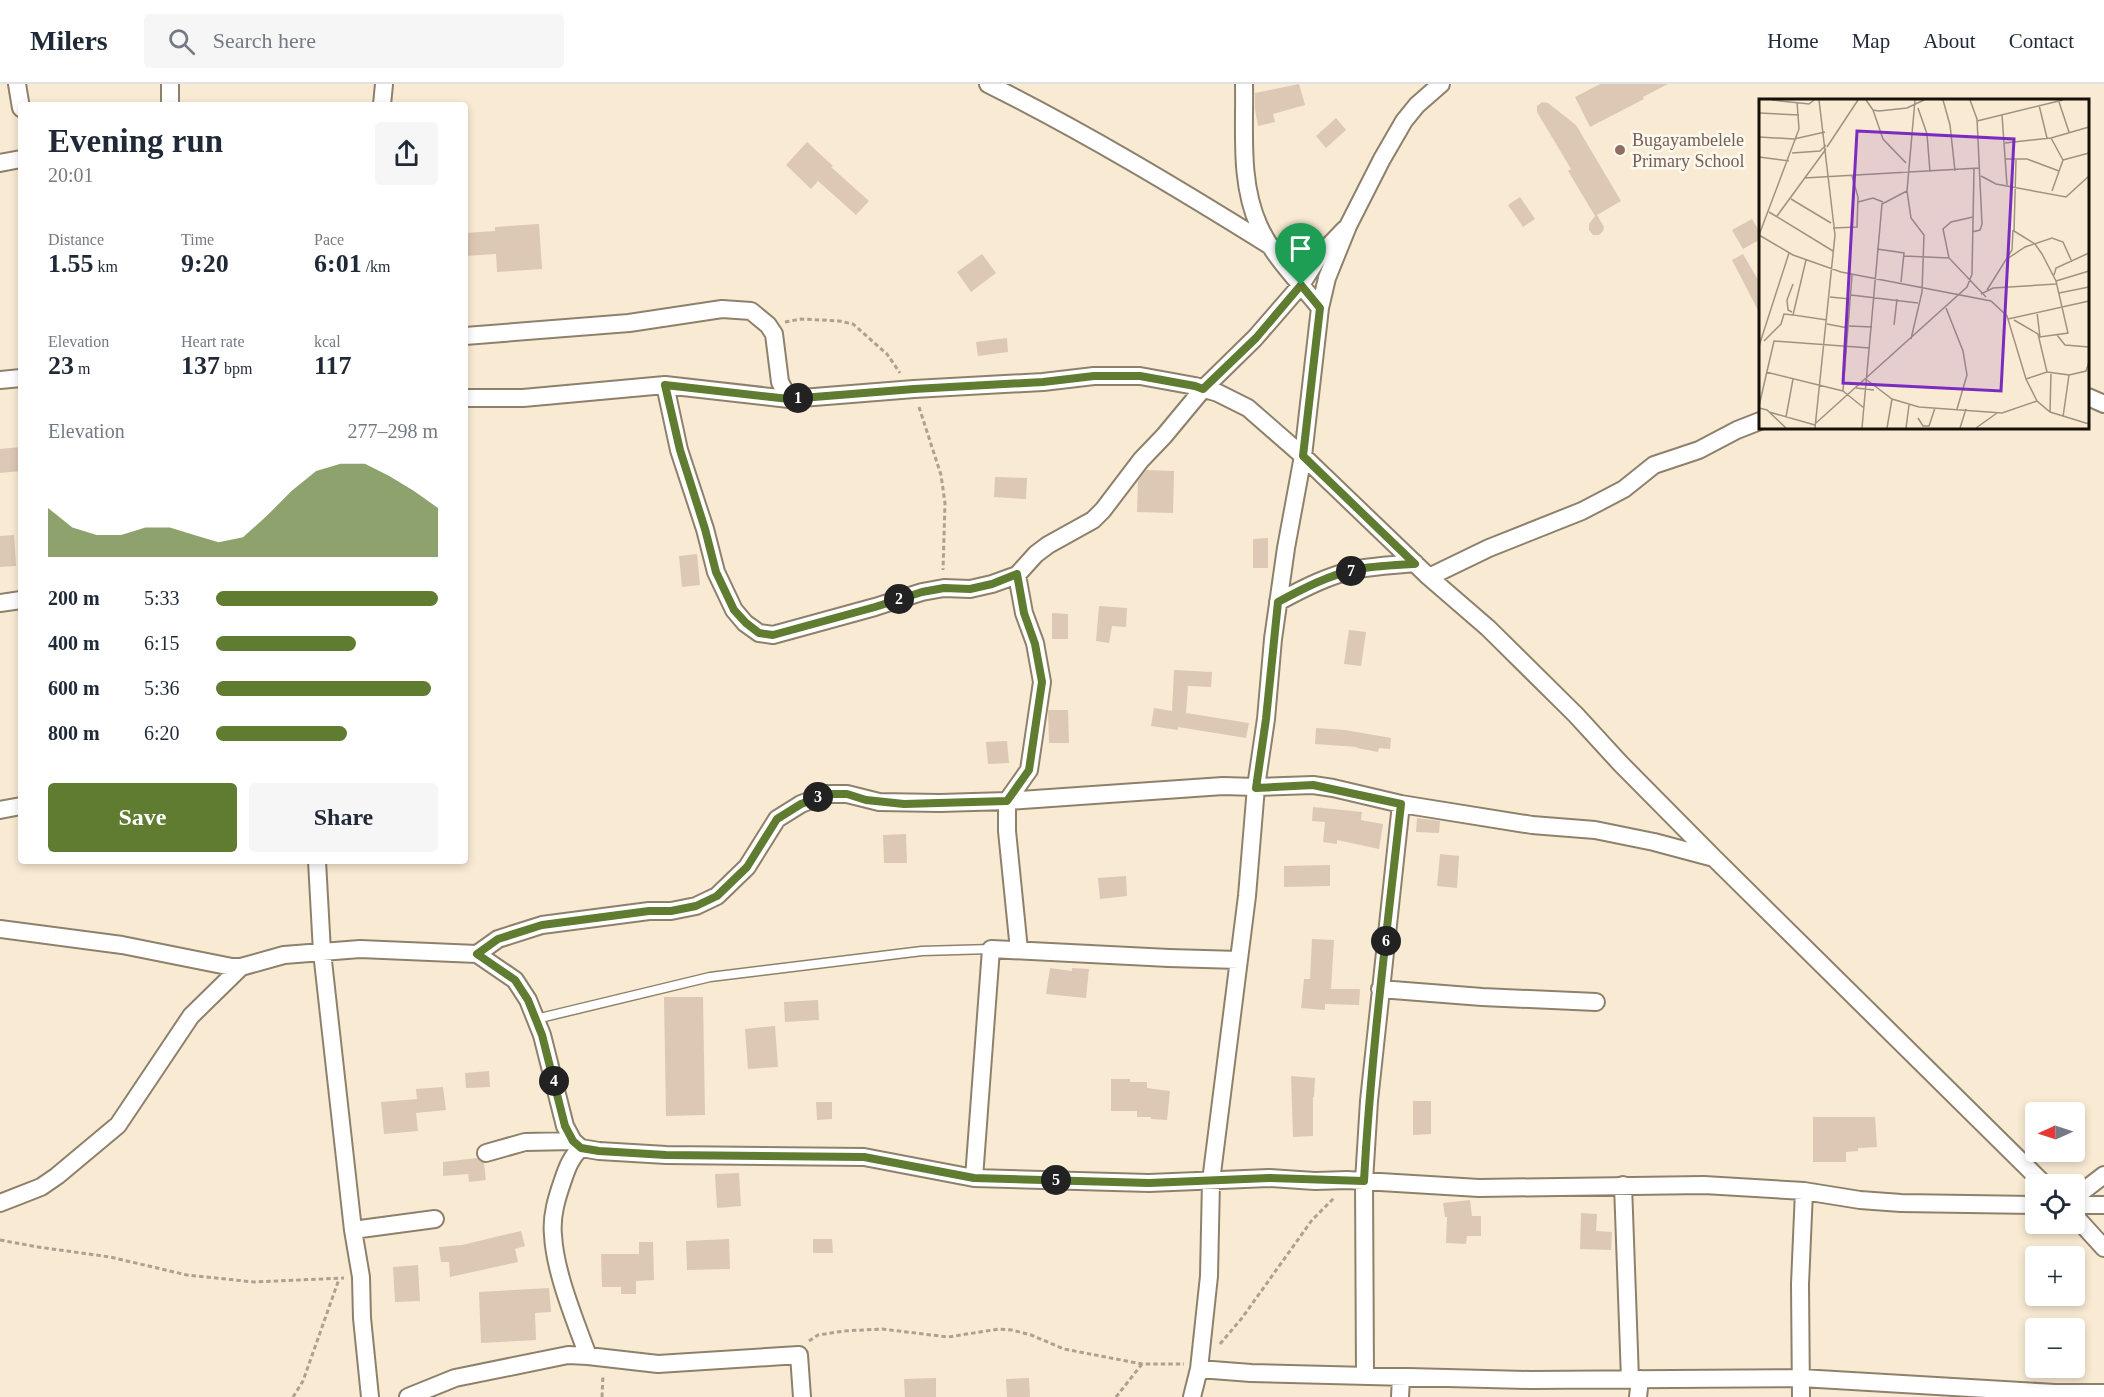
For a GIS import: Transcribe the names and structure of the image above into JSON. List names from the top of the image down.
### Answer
{
  "places": ["Bugayambelele Primary School"],
  "north": "left",
  "page": {
    "header": "Milers",
    "search": "Search here",
    "nav": [
      "Home",
      "Map",
      "About",
      "Contact"
    ],
    "heading": ["Evening run", "20:01"],
    "stats": [
      ["Distance", "1.55 km"],
      ["Time", "9:20"],
      ["Pace", "6:01 /km"],
      ["Elevation", "23 m"],
      ["Heart rate", "137 bpm"],
      ["kcal", "117"]
    ],
    "pins": [
      "1",
      "7",
      "2",
      "3",
      "6",
      "4",
      "5"
    ],
    "chart": ["Elevation", "277–298 m"],
    "list": [
      {
        "name": "200 m",
        "note": "5:33"
      },
      {
        "name": "400 m",
        "note": "6:15"
      },
      {
        "name": "600 m",
        "note": "5:36"
      },
      {
        "name": "800 m",
        "note": "6:20"
      }
    ],
    "buttons": ["Save", "Share"],
    "map_buttons": ["+", "−"]
  }
}
